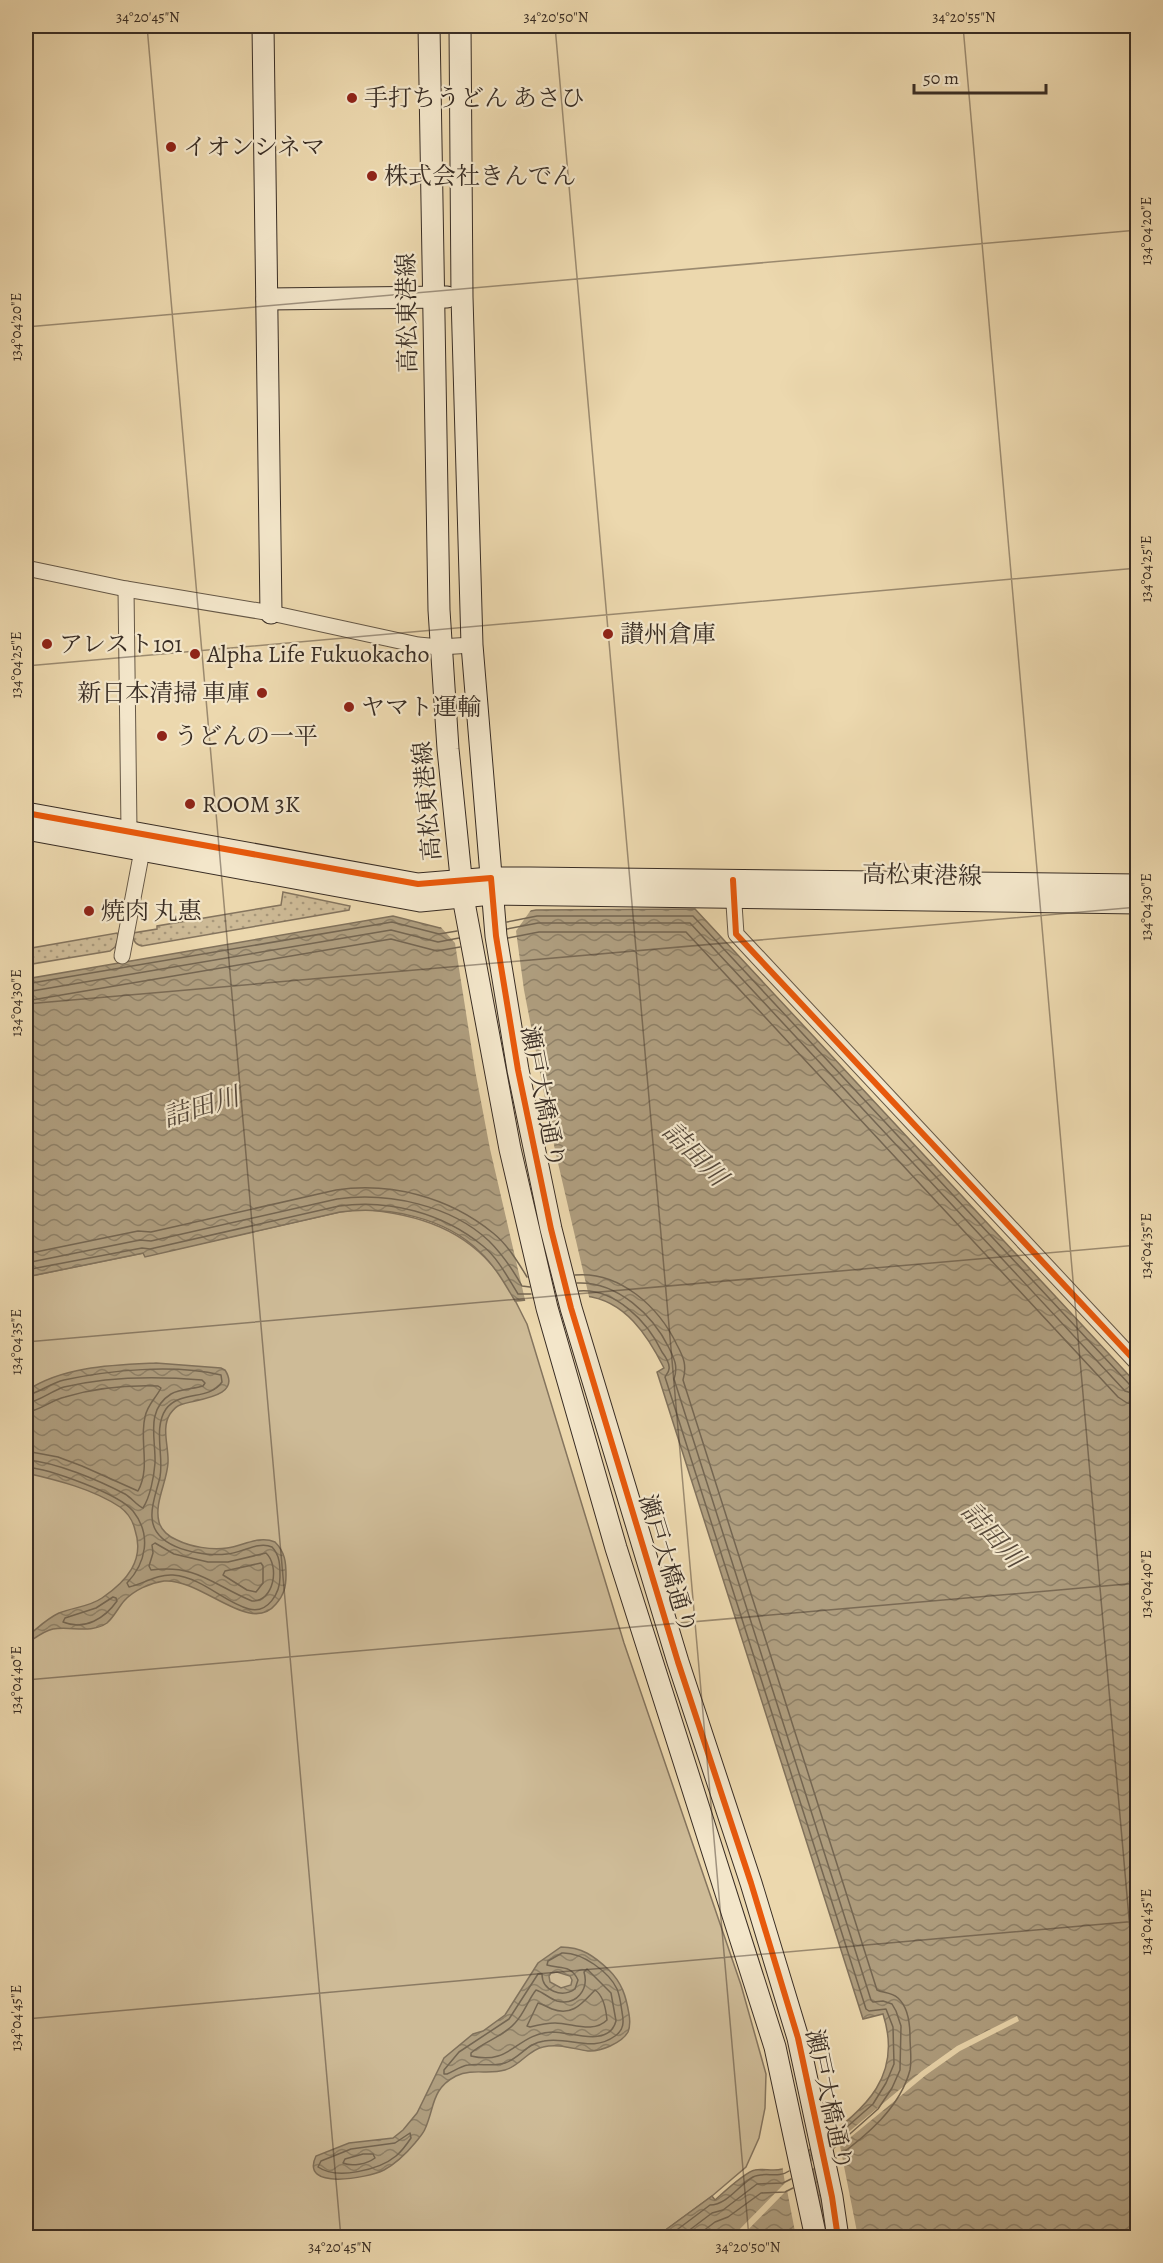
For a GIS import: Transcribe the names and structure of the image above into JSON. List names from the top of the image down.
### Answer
{
  "streets": {
    "street": ["高松東港線", "瀬戸大橋通り"]
  },
  "crossings": [
    ["高松東港線", "瀬戸大橋通り"]
  ],
  "water": ["詰田川"],
  "places": [
    "手打ちうどん あさひ",
    "イオンシネマ",
    "株式会社きんでん",
    "讃州倉庫",
    "アレスト101",
    "Alpha Life Fukuokacho",
    "新日本清掃 車庫",
    "ヤマト運輸",
    "うどんの一平",
    "ROOM 3K",
    "焼肉 丸惠"
  ],
  "scale_bar": "50 m",
  "coordinates": [
    "34°20'45\"N",
    "34°20'50\"N",
    "34°20'55\"N",
    "134°04'20\"E",
    "134°04'25\"E",
    "134°04'30\"E",
    "134°04'35\"E",
    "134°04'40\"E",
    "134°04'45\"E"
  ]
}
